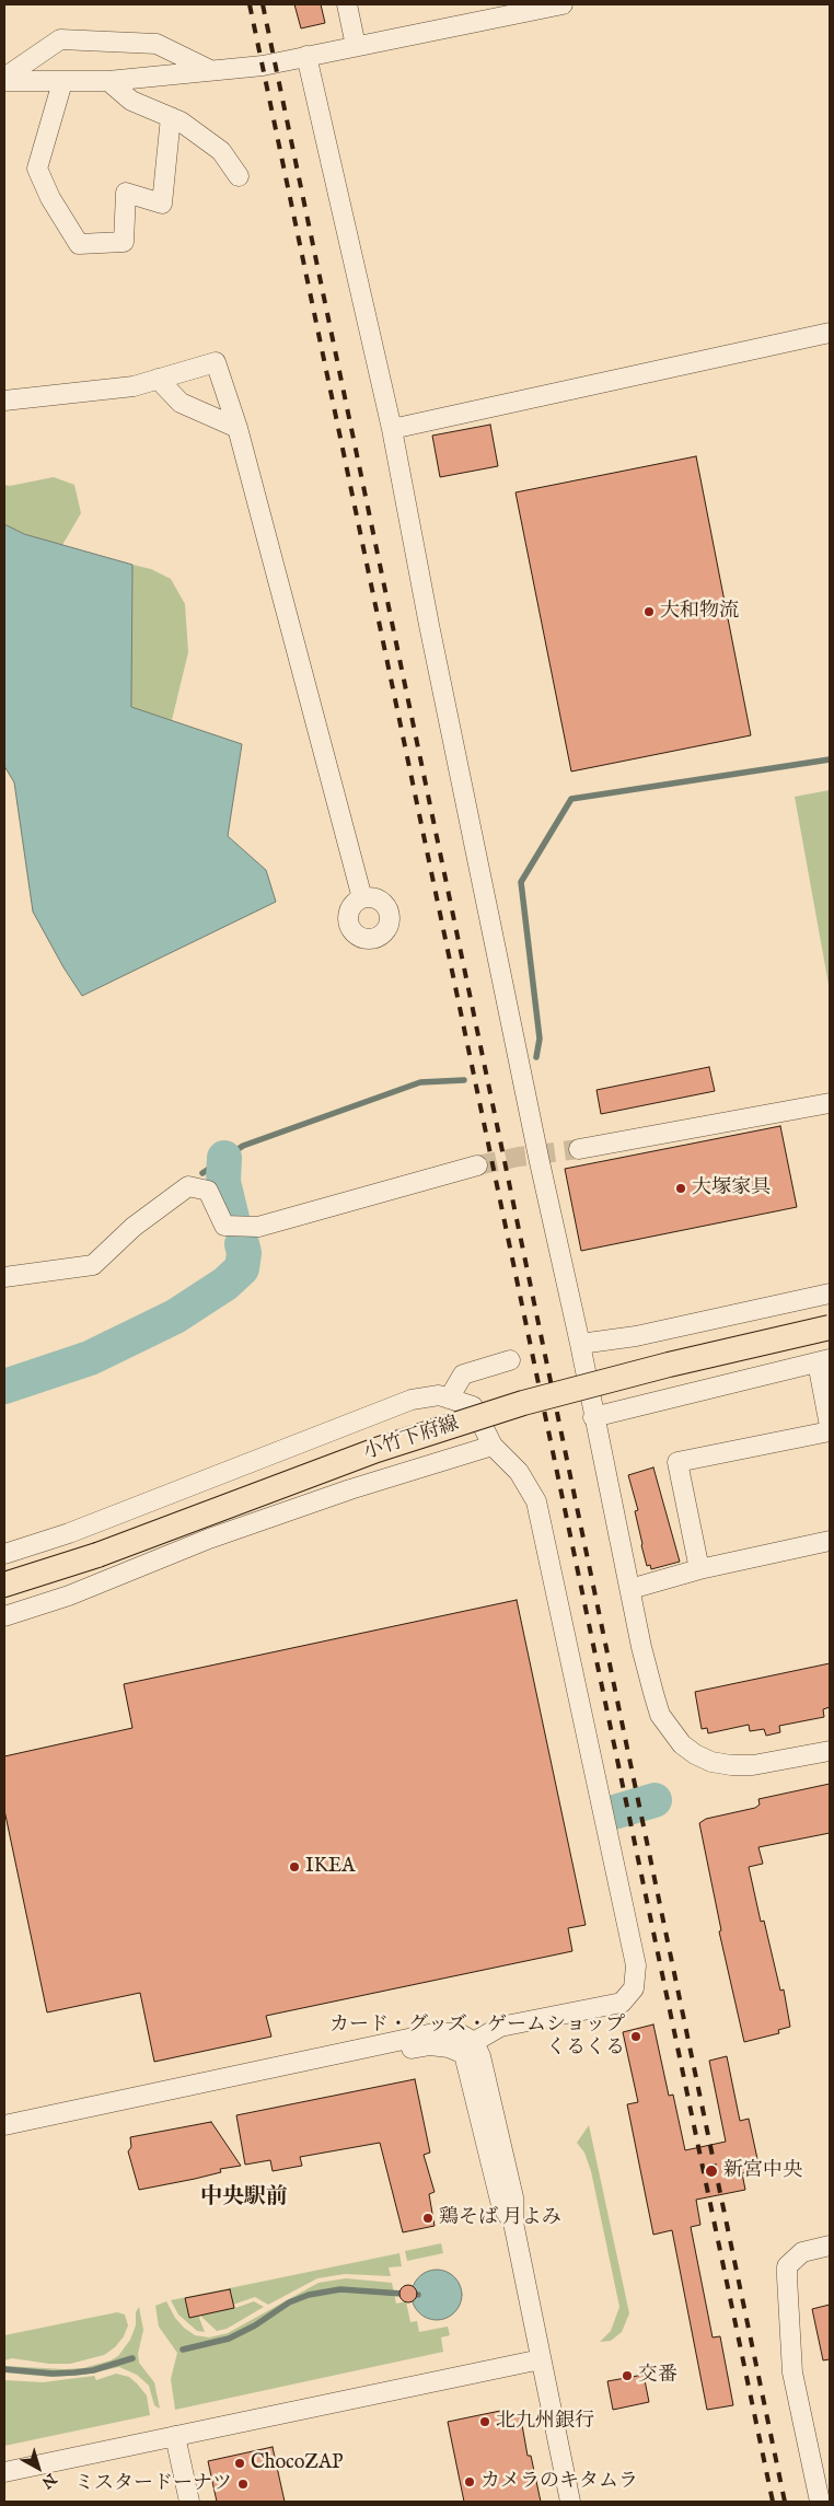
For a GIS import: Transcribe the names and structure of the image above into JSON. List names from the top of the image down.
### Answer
{
  "streets": {
    "main road": ["小竹下府線"]
  },
  "districts": ["中央駅前"],
  "places": [
    "大和物流",
    "大塚家具",
    "IKEA",
    "カード・グッズ・ゲームショップ くるくる",
    "新宮中央",
    "鶏そば 月よみ",
    "交番",
    "北九州銀行",
    "ChocoZAP",
    "カメラのキタムラ",
    "ミスタードーナツ"
  ],
  "north": "bottom right"
}
